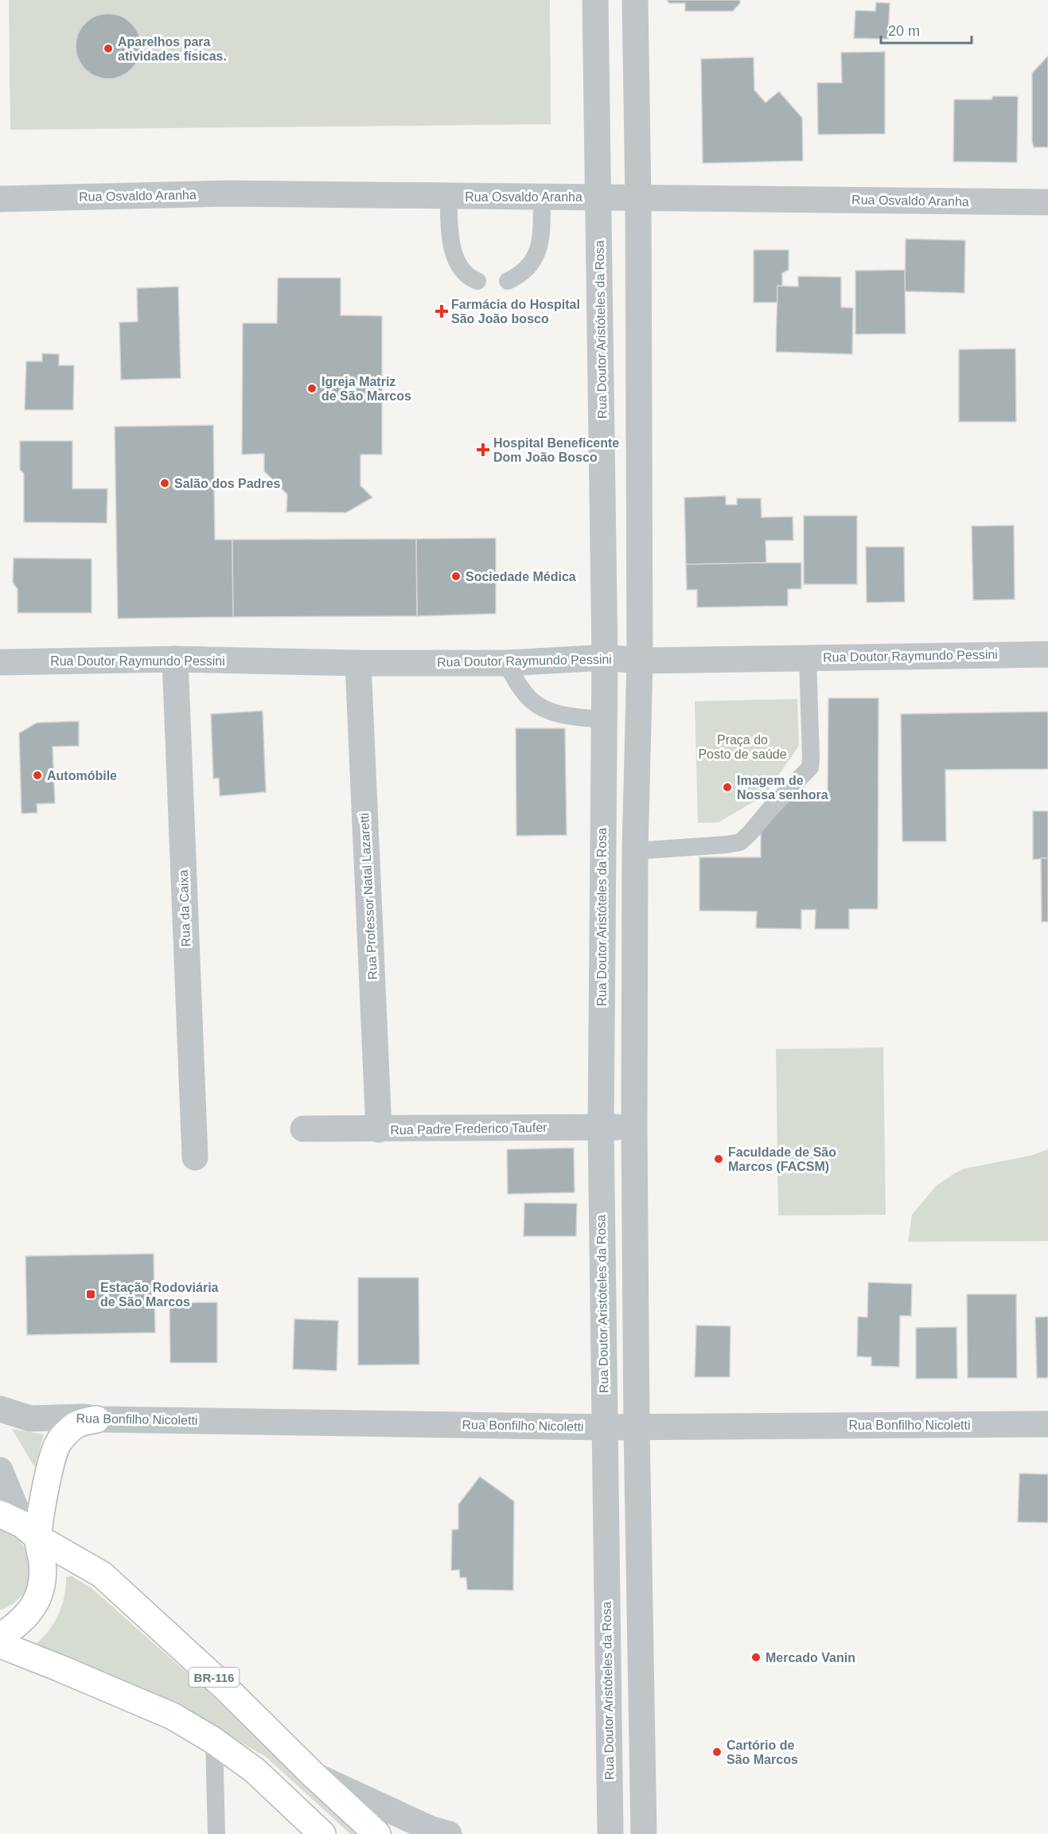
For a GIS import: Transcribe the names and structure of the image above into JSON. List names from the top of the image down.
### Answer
{
  "streets": {
    "main road": ["BR-116"],
    "street": [
      "Rua Osvaldo Aranha",
      "Rua Doutor Aristóteles da Rosa",
      "Rua Doutor Raymundo Pessini",
      "Rua Professor Natal Lazaretti",
      "Rua da Caixa",
      "Rua Padre Frederico Taufer",
      "Rua Bonfilho Nicoletti"
    ]
  },
  "crossings": [
    ["Rua Osvaldo Aranha", "Rua Doutor Aristóteles da Rosa"],
    ["Rua Doutor Aristóteles da Rosa", "Rua Doutor Raymundo Pessini"],
    ["Rua Doutor Aristóteles da Rosa", "Rua Padre Frederico Taufer"],
    ["Rua Doutor Aristóteles da Rosa", "Rua Bonfilho Nicoletti"],
    ["Rua Doutor Raymundo Pessini", "Rua Professor Natal Lazaretti"],
    ["Rua Doutor Raymundo Pessini", "Rua da Caixa"],
    ["Rua Professor Natal Lazaretti", "Rua Padre Frederico Taufer"]
  ],
  "parks": ["Praça do Posto de saúde"],
  "places": {
    "other": [
      "Aparelhos para atividades físicas.",
      "Igreja Matriz de São Marcos",
      "Salão dos Padres",
      "Sociedade Médica",
      "Automóbile",
      "Imagem de Nossa senhora",
      "Faculdade de São Marcos (FACSM)",
      "Mercado Vanin",
      "Cartório de São Marcos"
    ],
    "health": ["Farmácia do Hospital São João bosco", "Hospital Beneficente Dom João Bosco"],
    "transit": ["Estação Rodoviária de São Marcos"]
  },
  "scale_bar": "20 m"
}
